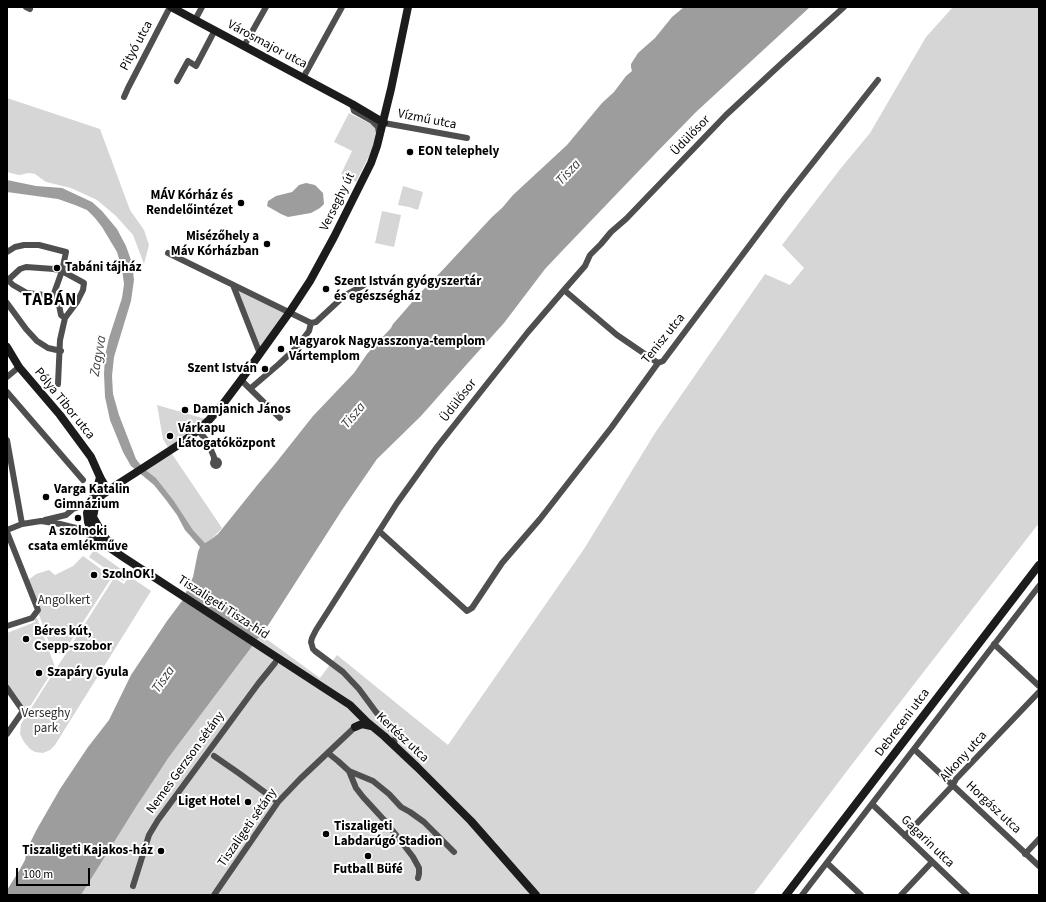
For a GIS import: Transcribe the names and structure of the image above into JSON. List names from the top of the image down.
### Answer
{
  "streets": {
    "main road": [
      "Városmajor utca",
      "Verseghy út",
      "Pólya Tibor utca",
      "Tiszaligeti Tisza-híd",
      "Debreceni utca",
      "Kertész utca"
    ],
    "street": [
      "Pityó utca",
      "Vízmű utca",
      "Üdülősor",
      "Tenisz utca",
      "Alkony utca",
      "Nemes Gerzson sétány",
      "Horgász utca",
      "Tiszaligeti sétány",
      "Gagarin utca"
    ]
  },
  "crossings": [
    ["Városmajor utca", "Pityó utca"],
    ["Városmajor utca", "Vízmű utca"],
    ["Városmajor utca", "Verseghy út"],
    ["Vízmű utca", "Verseghy út"],
    ["Üdülősor", "Tenisz utca"],
    ["Üdülősor", "Kertész utca"],
    ["Verseghy út", "Pólya Tibor utca"],
    ["Tiszaligeti Tisza-híd", "Kertész utca"],
    ["Tiszaligeti Tisza-híd", "Nemes Gerzson sétány"],
    ["Debreceni utca", "Horgász utca"],
    ["Debreceni utca", "Gagarin utca"],
    ["Kertész utca", "Nemes Gerzson sétány"],
    ["Alkony utca", "Horgász utca"],
    ["Alkony utca", "Gagarin utca"]
  ],
  "districts": ["TABÁN"],
  "water": ["Tisza", "Zagyva"],
  "parks": ["Angolkert", "Verseghy park"],
  "places": [
    "EON telephely",
    "MÁV Kórház és Rendelőintézet",
    "Misézőhely a Máv Kórházban",
    "Tabáni tájház",
    "Szent István gyógyszertár és egészségház",
    "Magyarok Nagyasszonya-templom Vártemplom",
    "Szent István",
    "Damjanich János",
    "Várkapu Látogatóközpont",
    "Varga Katalin Gimnázium",
    "A szolnoki csata emlékműve",
    "SzolnOK!",
    "Béres kút, Csepp-szobor",
    "Szapáry Gyula",
    "Liget Hotel",
    "Tiszaligeti Labdarúgó Stadion",
    "Tiszaligeti Kajakos-ház",
    "Futball Büfé"
  ],
  "scale_bar": "100 m"
}
